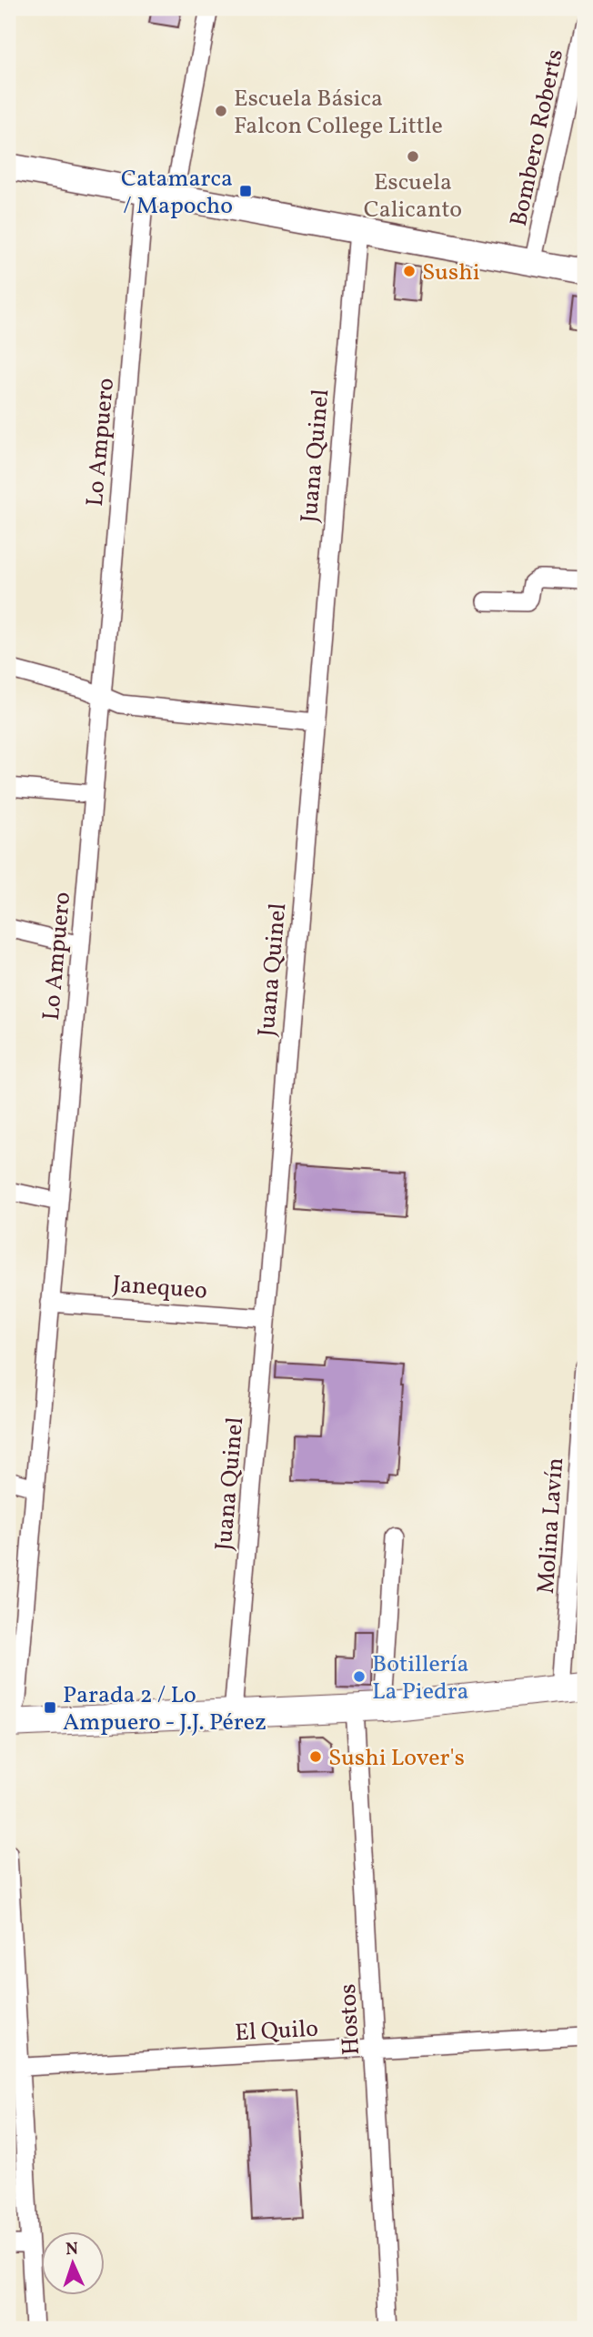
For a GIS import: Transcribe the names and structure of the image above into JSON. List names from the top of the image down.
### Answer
{
  "streets": {
    "street": [
      "Bombero Roberts",
      "Lo Ampuero",
      "Juana Quinel",
      "Janequeo",
      "Molina Lavín",
      "Hostos",
      "El Quilo"
    ]
  },
  "crossings": [
    ["Lo Ampuero", "Janequeo"],
    ["Juana Quinel", "Janequeo"],
    ["Hostos", "El Quilo"]
  ],
  "places": {
    "other": [
      "Escuela Básica Falcon College Little",
      "Escuela Calicanto",
      "Sushi",
      "Botillería La Piedra",
      "Sushi Lover's"
    ],
    "transit": ["Catamarca / Mapocho", "Parada 2 / Lo Ampuero - J.J. Pérez"]
  },
  "north": "top"
}
